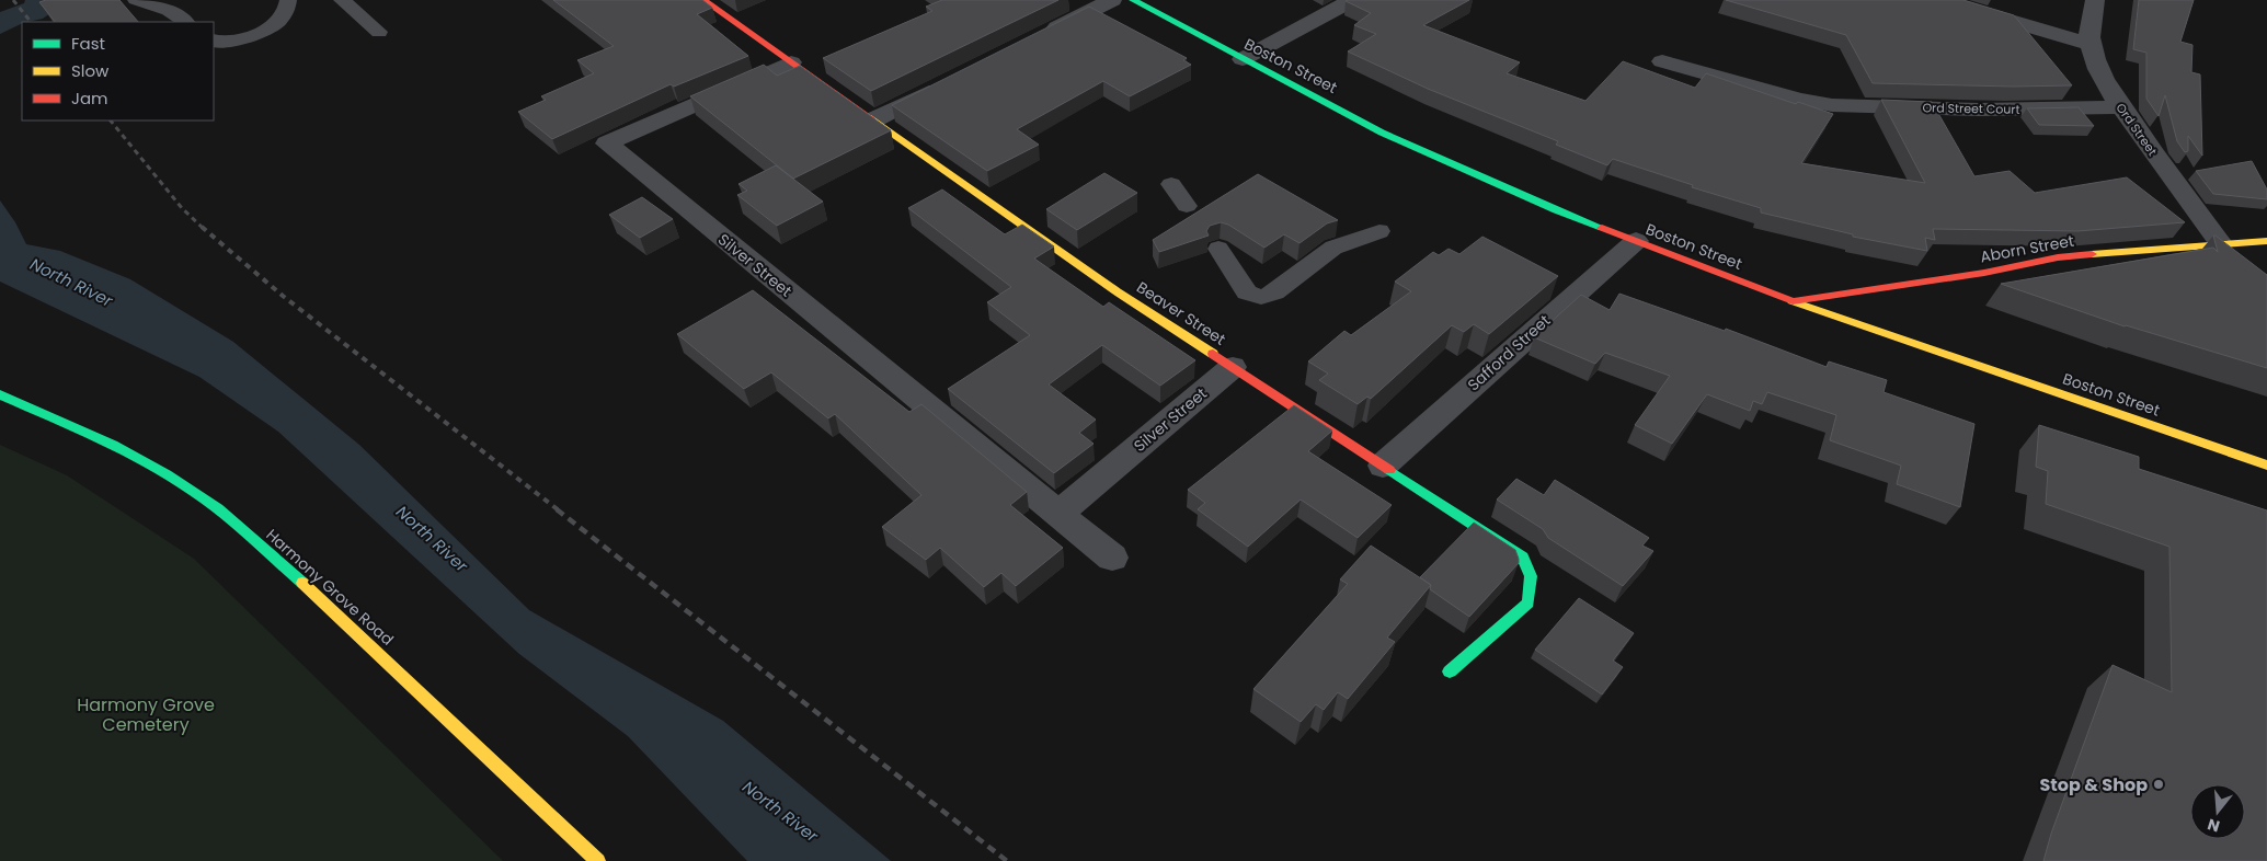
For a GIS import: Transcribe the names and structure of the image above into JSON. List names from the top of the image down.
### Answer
{
  "streets": {
    "street": [
      "Boston Street",
      "Ord Street Court",
      "Ord Street",
      "Aborn Street",
      "Silver Street",
      "Beaver Street",
      "Safford Street",
      "Harmony Grove Road"
    ]
  },
  "crossings": [
    ["Boston Street", "Aborn Street"],
    ["Boston Street", "Safford Street"],
    ["Ord Street Court", "Ord Street"],
    ["Ord Street", "Aborn Street"],
    ["Silver Street", "Beaver Street"],
    ["Beaver Street", "Safford Street"]
  ],
  "water": ["North River"],
  "parks": ["Harmony Grove Cemetery"],
  "places": ["Stop & Shop"],
  "legend": ["Fast", "Slow", "Jam"],
  "north": "bottom"
}
